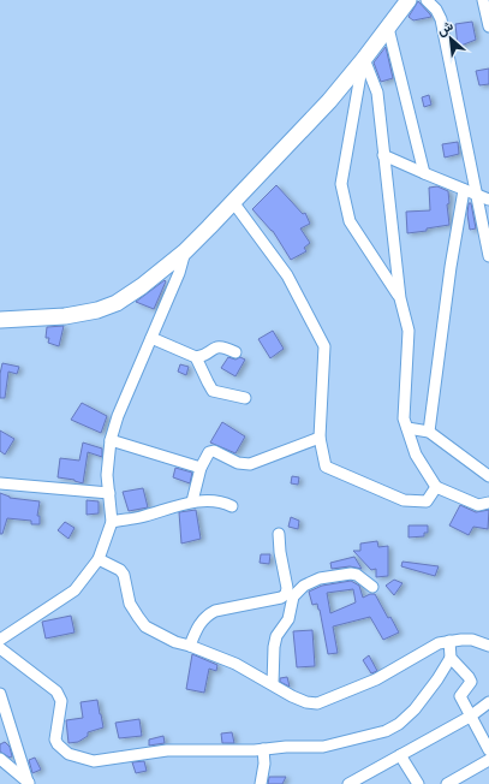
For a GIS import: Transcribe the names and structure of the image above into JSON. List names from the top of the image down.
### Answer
{
  "north": "top left"
}
